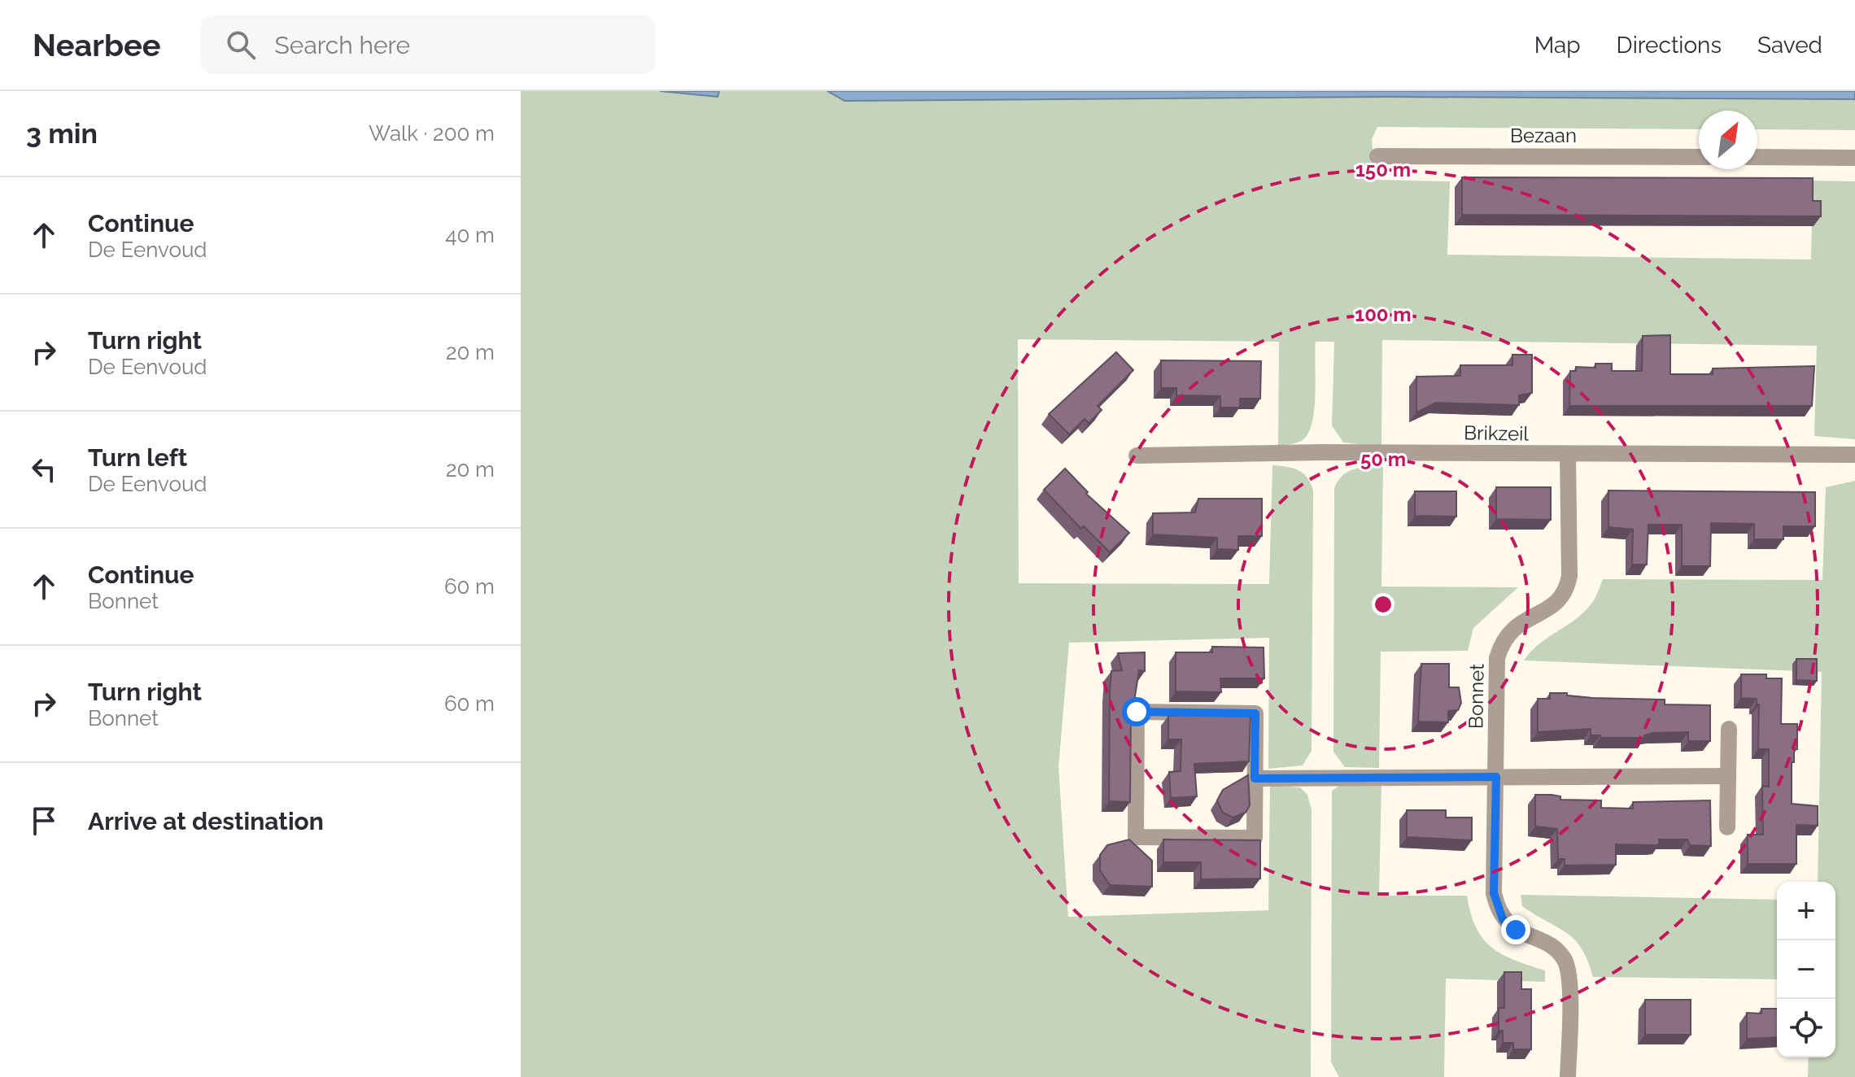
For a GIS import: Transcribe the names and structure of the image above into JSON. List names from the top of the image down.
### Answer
{
  "streets": {
    "street": ["Bezaan", "Brikzeil", "Bonnet"]
  },
  "crossings": [
    ["Brikzeil", "Bonnet"]
  ],
  "north": "top right",
  "page": {
    "header": "Nearbee",
    "search": "Search here",
    "nav": ["Map", "Directions", "Saved"],
    "heading": ["3 min", "Walk · 200 m"],
    "list": [
      ["Continue", "De Eenvoud", "40 m"],
      ["Turn right", "De Eenvoud", "20 m"],
      ["Turn left", "De Eenvoud", "20 m"],
      ["Continue", "Bonnet", "60 m"],
      ["Turn right", "Bonnet", "60 m"],
      "Arrive at destination"
    ],
    "map_buttons": ["+", "−"]
  },
  "rings": ["150 m", "100 m", "50 m"]
}
